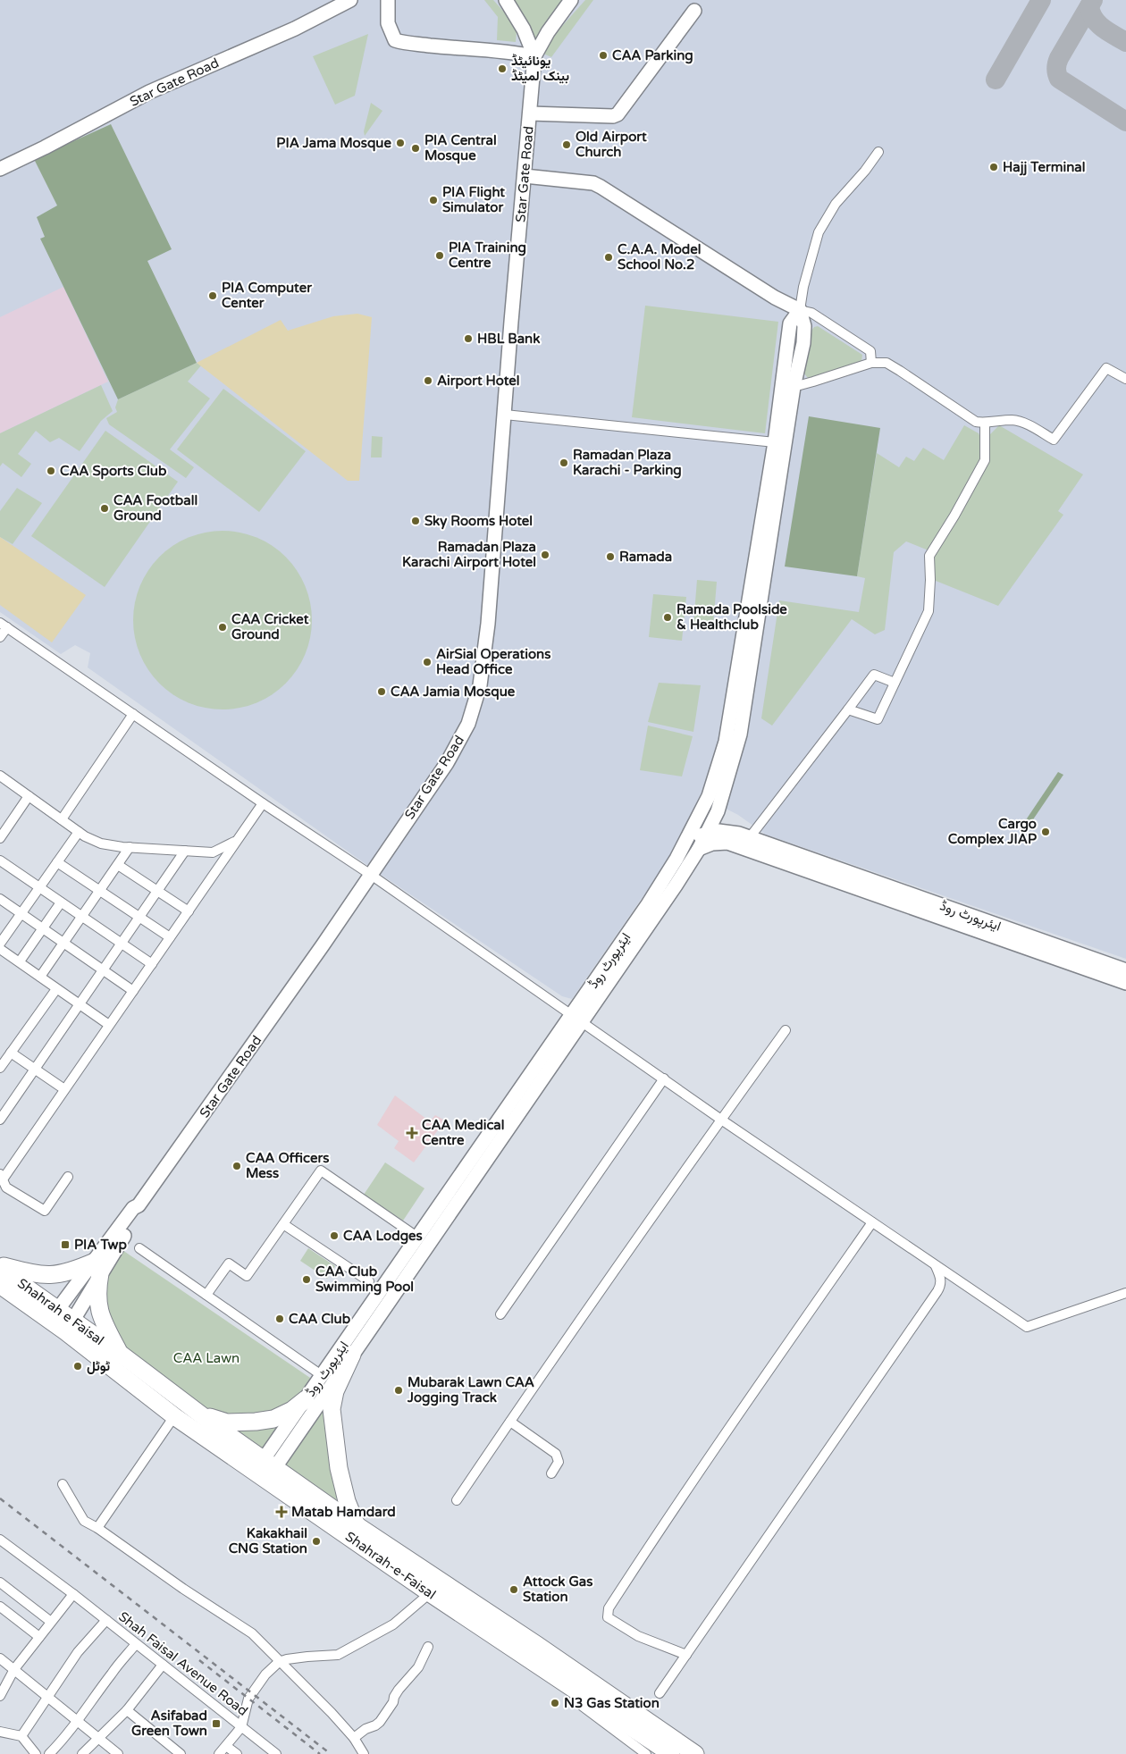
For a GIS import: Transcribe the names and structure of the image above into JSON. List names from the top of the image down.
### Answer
{
  "streets": {
    "highway": ["Shahrah e Faisal", "Shahrah-e-Faisal"],
    "main road": ["Star Gate Road", "ایئرپورٹ روڈ"],
    "street": ["Shah Faisal Avenue Road"]
  },
  "crossings": [
    ["Star Gate Road", "Shahrah e Faisal"],
    ["Star Gate Road", "Shahrah-e-Faisal"],
    ["ایئرپورٹ روڈ", "Shahrah-e-Faisal"],
    ["Shahrah e Faisal", "Shahrah-e-Faisal"]
  ],
  "parks": ["CAA Lawn"],
  "places": {
    "other": [
      "CAA Parking",
      "یونائیٹڈ بینک لمیٹڈ",
      "PIA Jama Mosque",
      "Old Airport Church",
      "PIA Central Mosque",
      "Hajj Terminal",
      "PIA Flight Simulator",
      "PIA Training Centre",
      "C.A.A. Model School No.2",
      "PIA Computer Center",
      "HBL Bank",
      "Airport Hotel",
      "Ramadan Plaza Karachi - Parking",
      "CAA Sports Club",
      "CAA Football Ground",
      "Sky Rooms Hotel",
      "Ramadan Plaza Karachi Airport Hotel",
      "Ramada",
      "Ramada Poolside & Healthclub",
      "CAA Cricket Ground",
      "AirSial Operations Head Office",
      "CAA Jamia Mosque",
      "Cargo Complex JIAP",
      "CAA Officers Mess",
      "CAA Lodges",
      "CAA Club Swimming Pool",
      "CAA Club",
      "ٹوٹل",
      "Mubarak Lawn CAA Jogging Track",
      "Kakakhail CNG Station",
      "Attock Gas Station",
      "N3 Gas Station"
    ],
    "health": ["CAA Medical Centre", "Matab Hamdard"],
    "transit": ["PIA Twp", "Asifabad Green Town"]
  }
}
